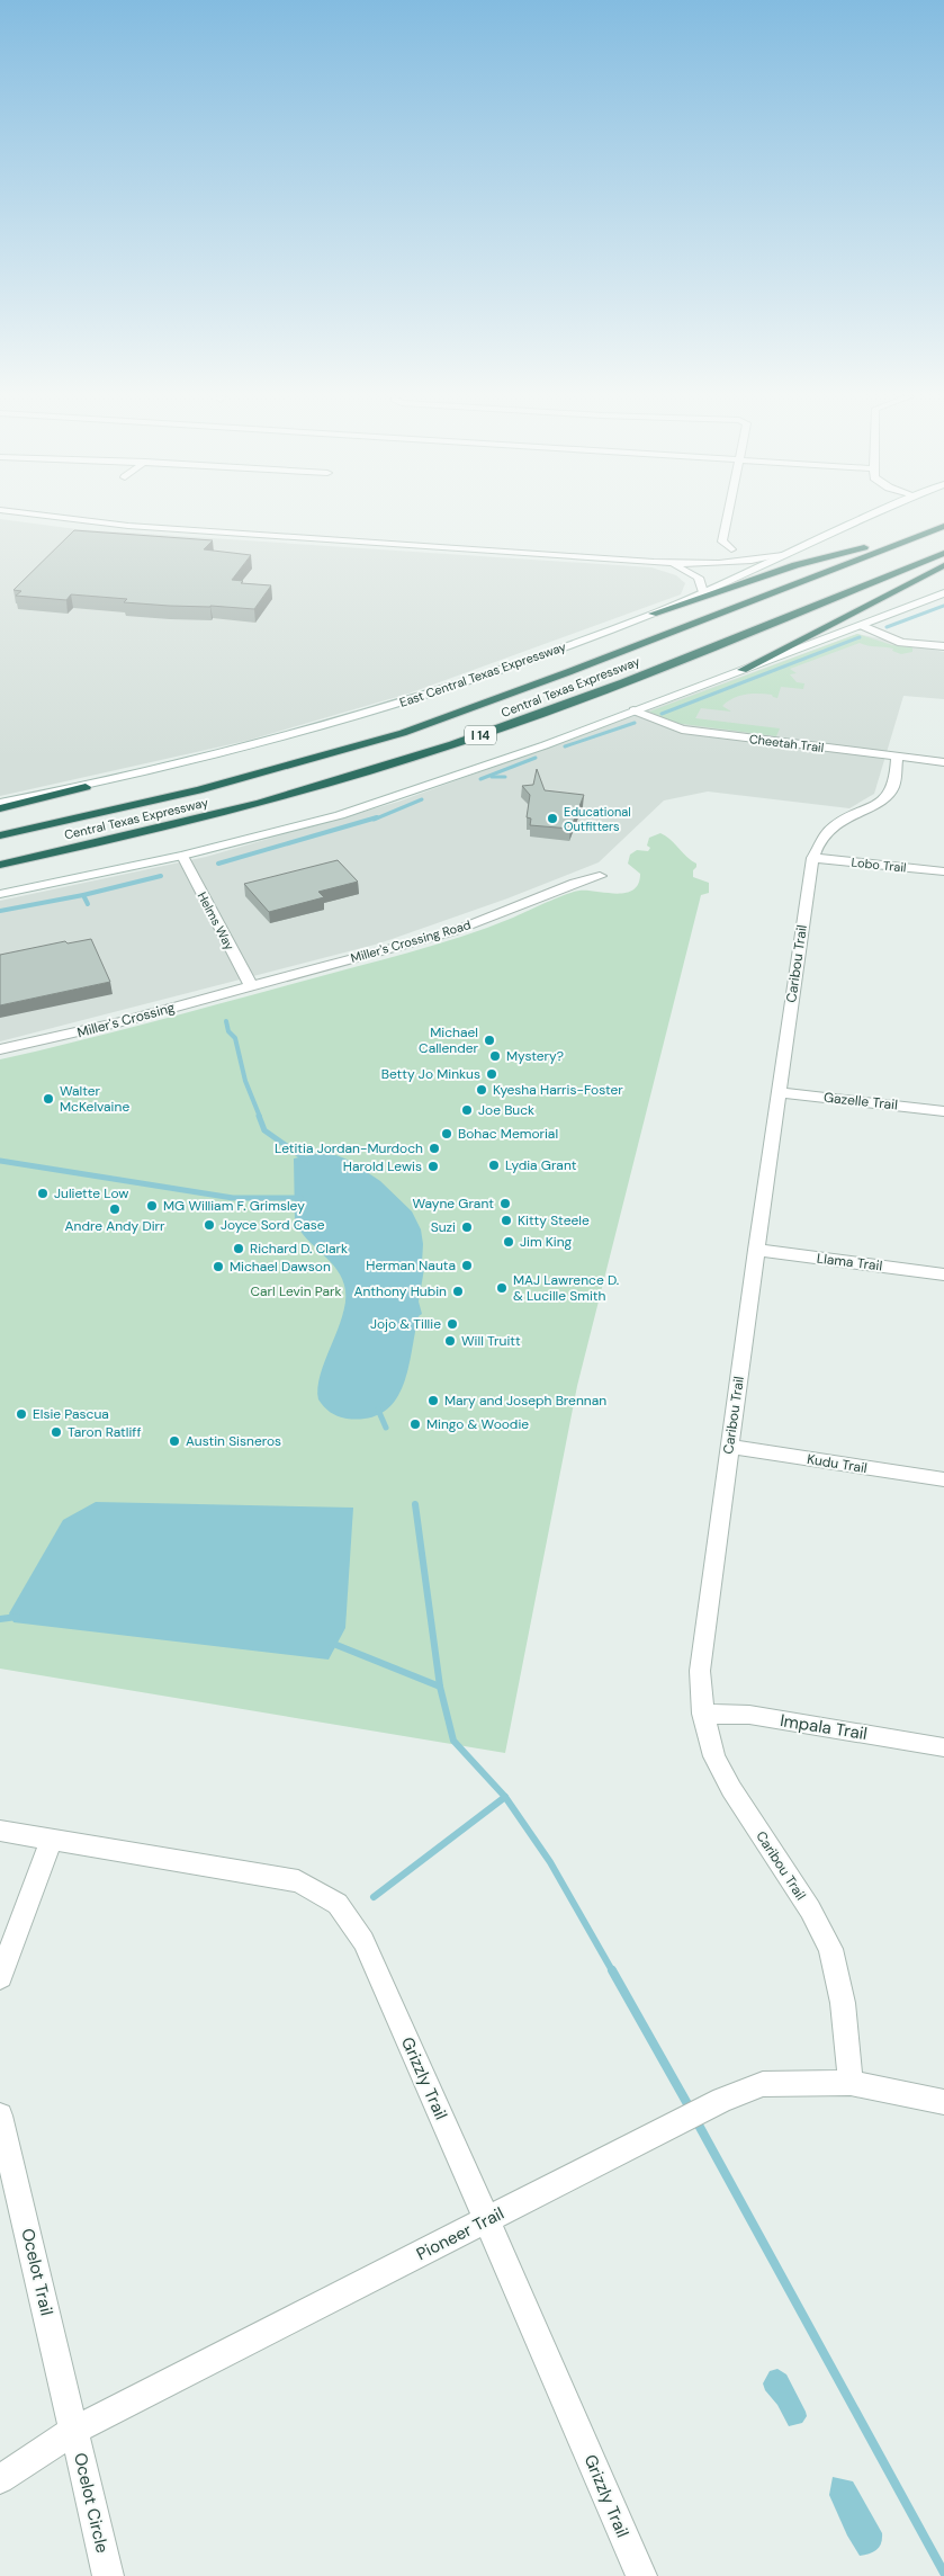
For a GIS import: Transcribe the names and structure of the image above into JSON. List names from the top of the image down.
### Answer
{
  "streets": {
    "highway": ["Central Texas Expressway", "I 14"],
    "street": [
      "East Central Texas Expressway",
      "Cheetah Trail",
      "Lobo Trail",
      "Helms Way",
      "Miller's Crossing Road",
      "Caribou Trail",
      "Miller's Crossing",
      "Gazelle Trail",
      "Llama Trail",
      "Kudu Trail",
      "Impala Trail",
      "Grizzly Trail",
      "Pioneer Trail",
      "Ocelot Trail",
      "Ocelot Circle"
    ]
  },
  "crossings": [
    ["Cheetah Trail", "Caribou Trail"],
    ["Lobo Trail", "Caribou Trail"],
    ["Helms Way", "Miller's Crossing Road"],
    ["Helms Way", "Miller's Crossing"],
    ["Miller's Crossing Road", "Miller's Crossing"],
    ["Caribou Trail", "Gazelle Trail"],
    ["Caribou Trail", "Llama Trail"],
    ["Caribou Trail", "Kudu Trail"],
    ["Caribou Trail", "Impala Trail"],
    ["Caribou Trail", "Pioneer Trail"],
    ["Grizzly Trail", "Pioneer Trail"],
    ["Pioneer Trail", "Ocelot Trail"],
    ["Pioneer Trail", "Ocelot Circle"],
    ["Ocelot Trail", "Ocelot Circle"]
  ],
  "parks": ["Carl Levin Park"],
  "places": [
    "Educational Outfitters",
    "Michael Callender",
    "Mystery?",
    "Betty Jo Minkus",
    "Kyesha Harris-Foster",
    "Walter McKelvaine",
    "Joe Buck",
    "Bohac Memorial",
    "Letitia Jordan-Murdoch",
    "Lydia Grant",
    "Harold Lewis",
    "Juliette Low",
    "Wayne Grant",
    "MG William F. Grimsley",
    "Andre Andy Dirr",
    "Kitty Steele",
    "Joyce Sord Case",
    "Suzi",
    "Jim King",
    "Richard D. Clark",
    "Herman Nauta",
    "Michael Dawson",
    "MAJ Lawrence D. & Lucille Smith",
    "Anthony Hubin",
    "Jojo & Tillie",
    "Will Truitt",
    "Mary and Joseph Brennan",
    "Elsie Pascua",
    "Mingo & Woodie",
    "Taron Ratliff",
    "Austin Sisneros"
  ]
}
